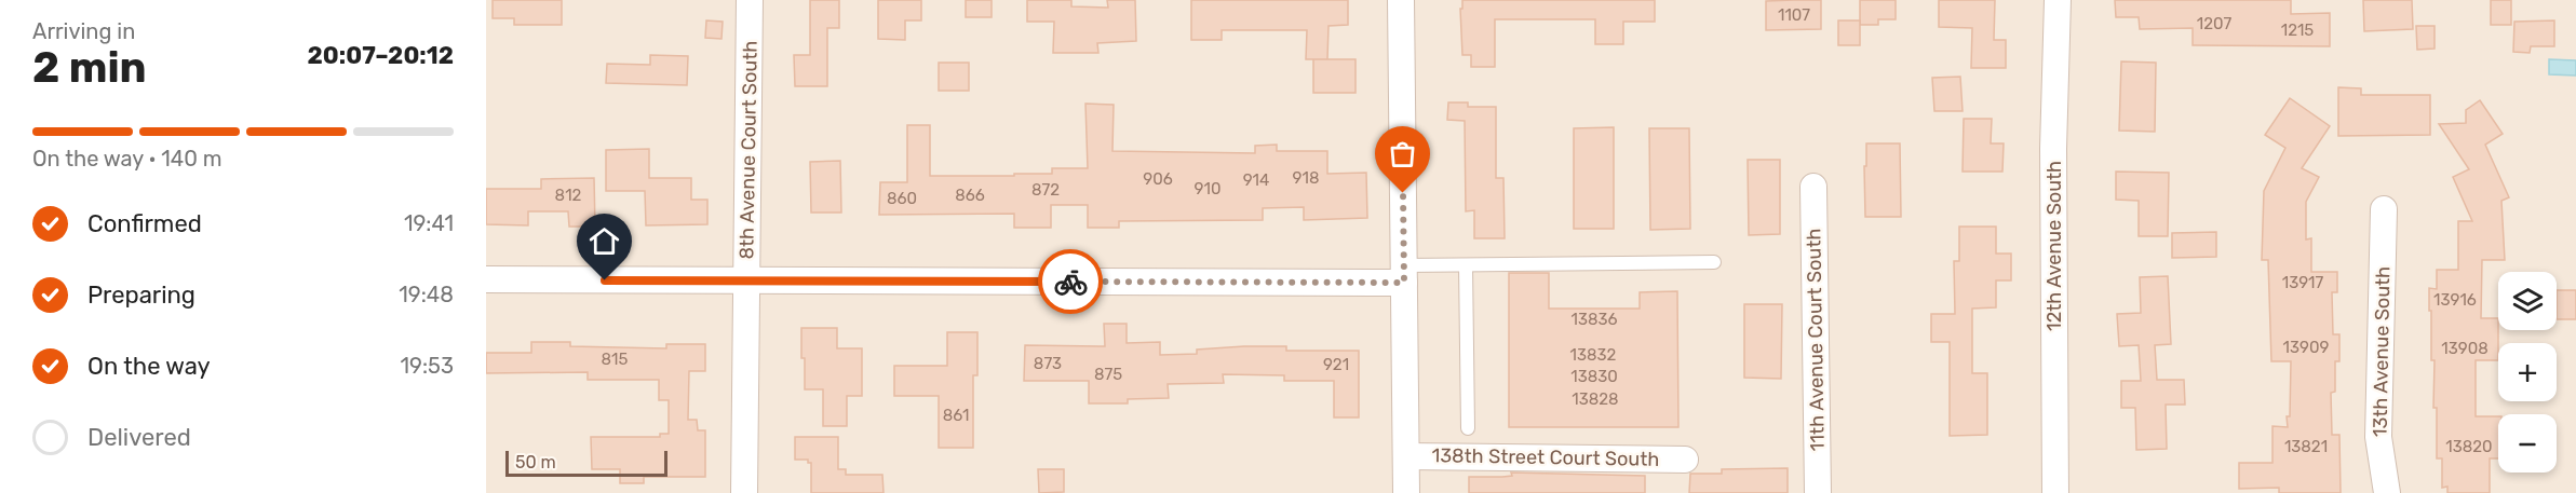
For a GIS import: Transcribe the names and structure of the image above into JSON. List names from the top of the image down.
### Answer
{
  "streets": {
    "street": [
      "8th Avenue Court South",
      "12th Avenue South",
      "11th Avenue Court South",
      "13th Avenue South",
      "138th Street Court South"
    ]
  },
  "house_numbers": [
    "1107",
    "1207",
    "1215",
    "918",
    "906",
    "914",
    "910",
    "872",
    "812",
    "866",
    "860",
    "13917",
    "13916",
    "13836",
    "13909",
    "13908",
    "13832",
    "815",
    "873",
    "921",
    "875",
    "13830",
    "13828",
    "861",
    "13821",
    "13820"
  ],
  "scale_bar": "50 m",
  "page": {
    "heading": ["2 min", "Arriving in", "20:07–20:12"],
    "bar": "On the way · 140 m",
    "list": [
      ["Confirmed", "19:41"],
      ["Preparing", "19:48"],
      ["On the way", "19:53"],
      "Delivered"
    ],
    "map_buttons": ["+", "−"],
    "scale": "50 m"
  }
}
